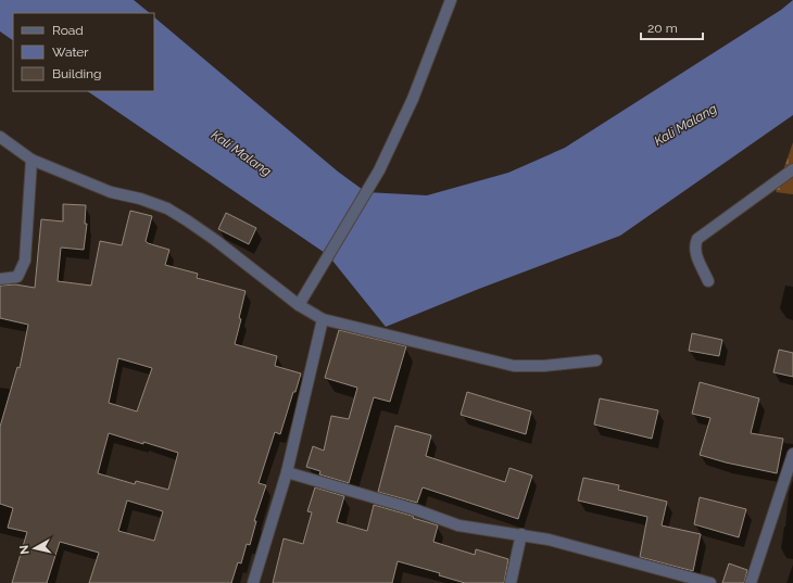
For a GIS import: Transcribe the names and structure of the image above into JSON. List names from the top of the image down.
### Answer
{
  "water": ["Kali Malang"],
  "legend": ["Road", "Water", "Building"],
  "scale_bar": "20 m",
  "north": "left"
}
